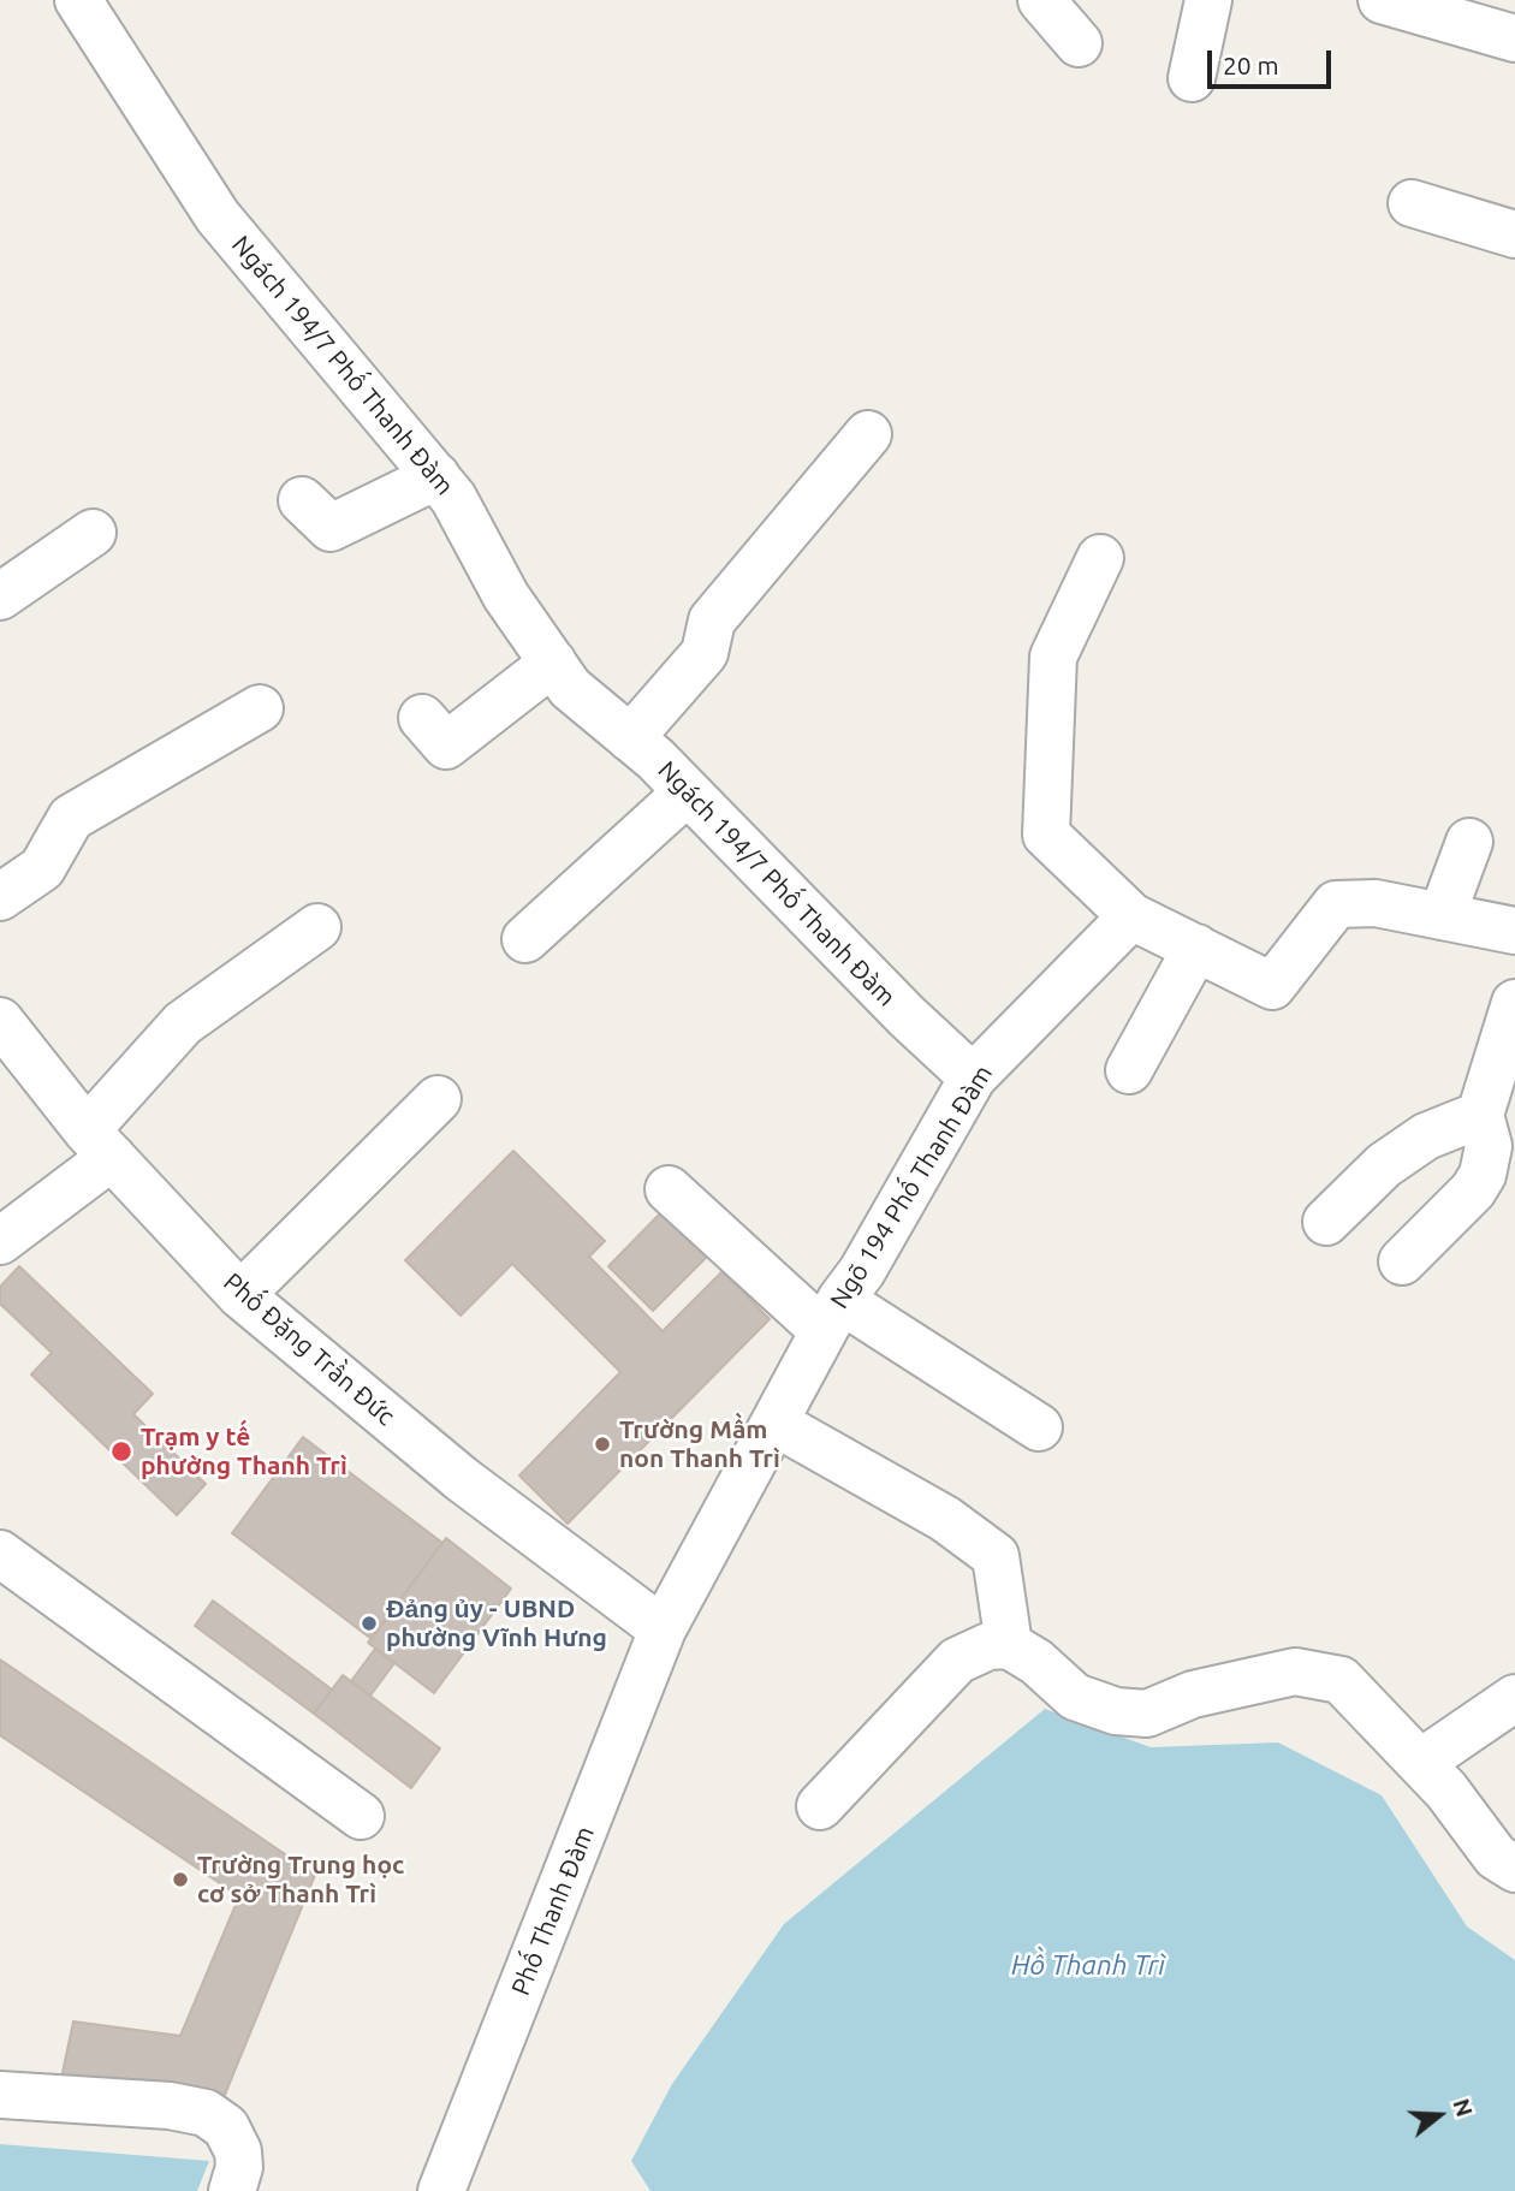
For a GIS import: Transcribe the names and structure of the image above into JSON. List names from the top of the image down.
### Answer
{
  "streets": {
    "street": [
      "Ngách 194/7 Phố Thanh Đàm",
      "Ngõ 194 Phố Thanh Đàm",
      "Phố Đặng Trần Đức",
      "Phố Thanh Đàm"
    ]
  },
  "crossings": [
    ["Ngách 194/7 Phố Thanh Đàm", "Ngõ 194 Phố Thanh Đàm"],
    ["Ngõ 194 Phố Thanh Đàm", "Phố Đặng Trần Đức"],
    ["Ngõ 194 Phố Thanh Đàm", "Phố Thanh Đàm"],
    ["Phố Đặng Trần Đức", "Phố Thanh Đàm"]
  ],
  "water": ["Hồ Thanh Trì"],
  "places": [
    "Trường Mầm non Thanh Trì",
    "Trạm y tế phường Thanh Trì",
    "Đảng ủy - UBND phường Vĩnh Hưng",
    "Trường Trung học cơ sở Thanh Trì"
  ],
  "scale_bar": "20 m",
  "north": "right"
}
